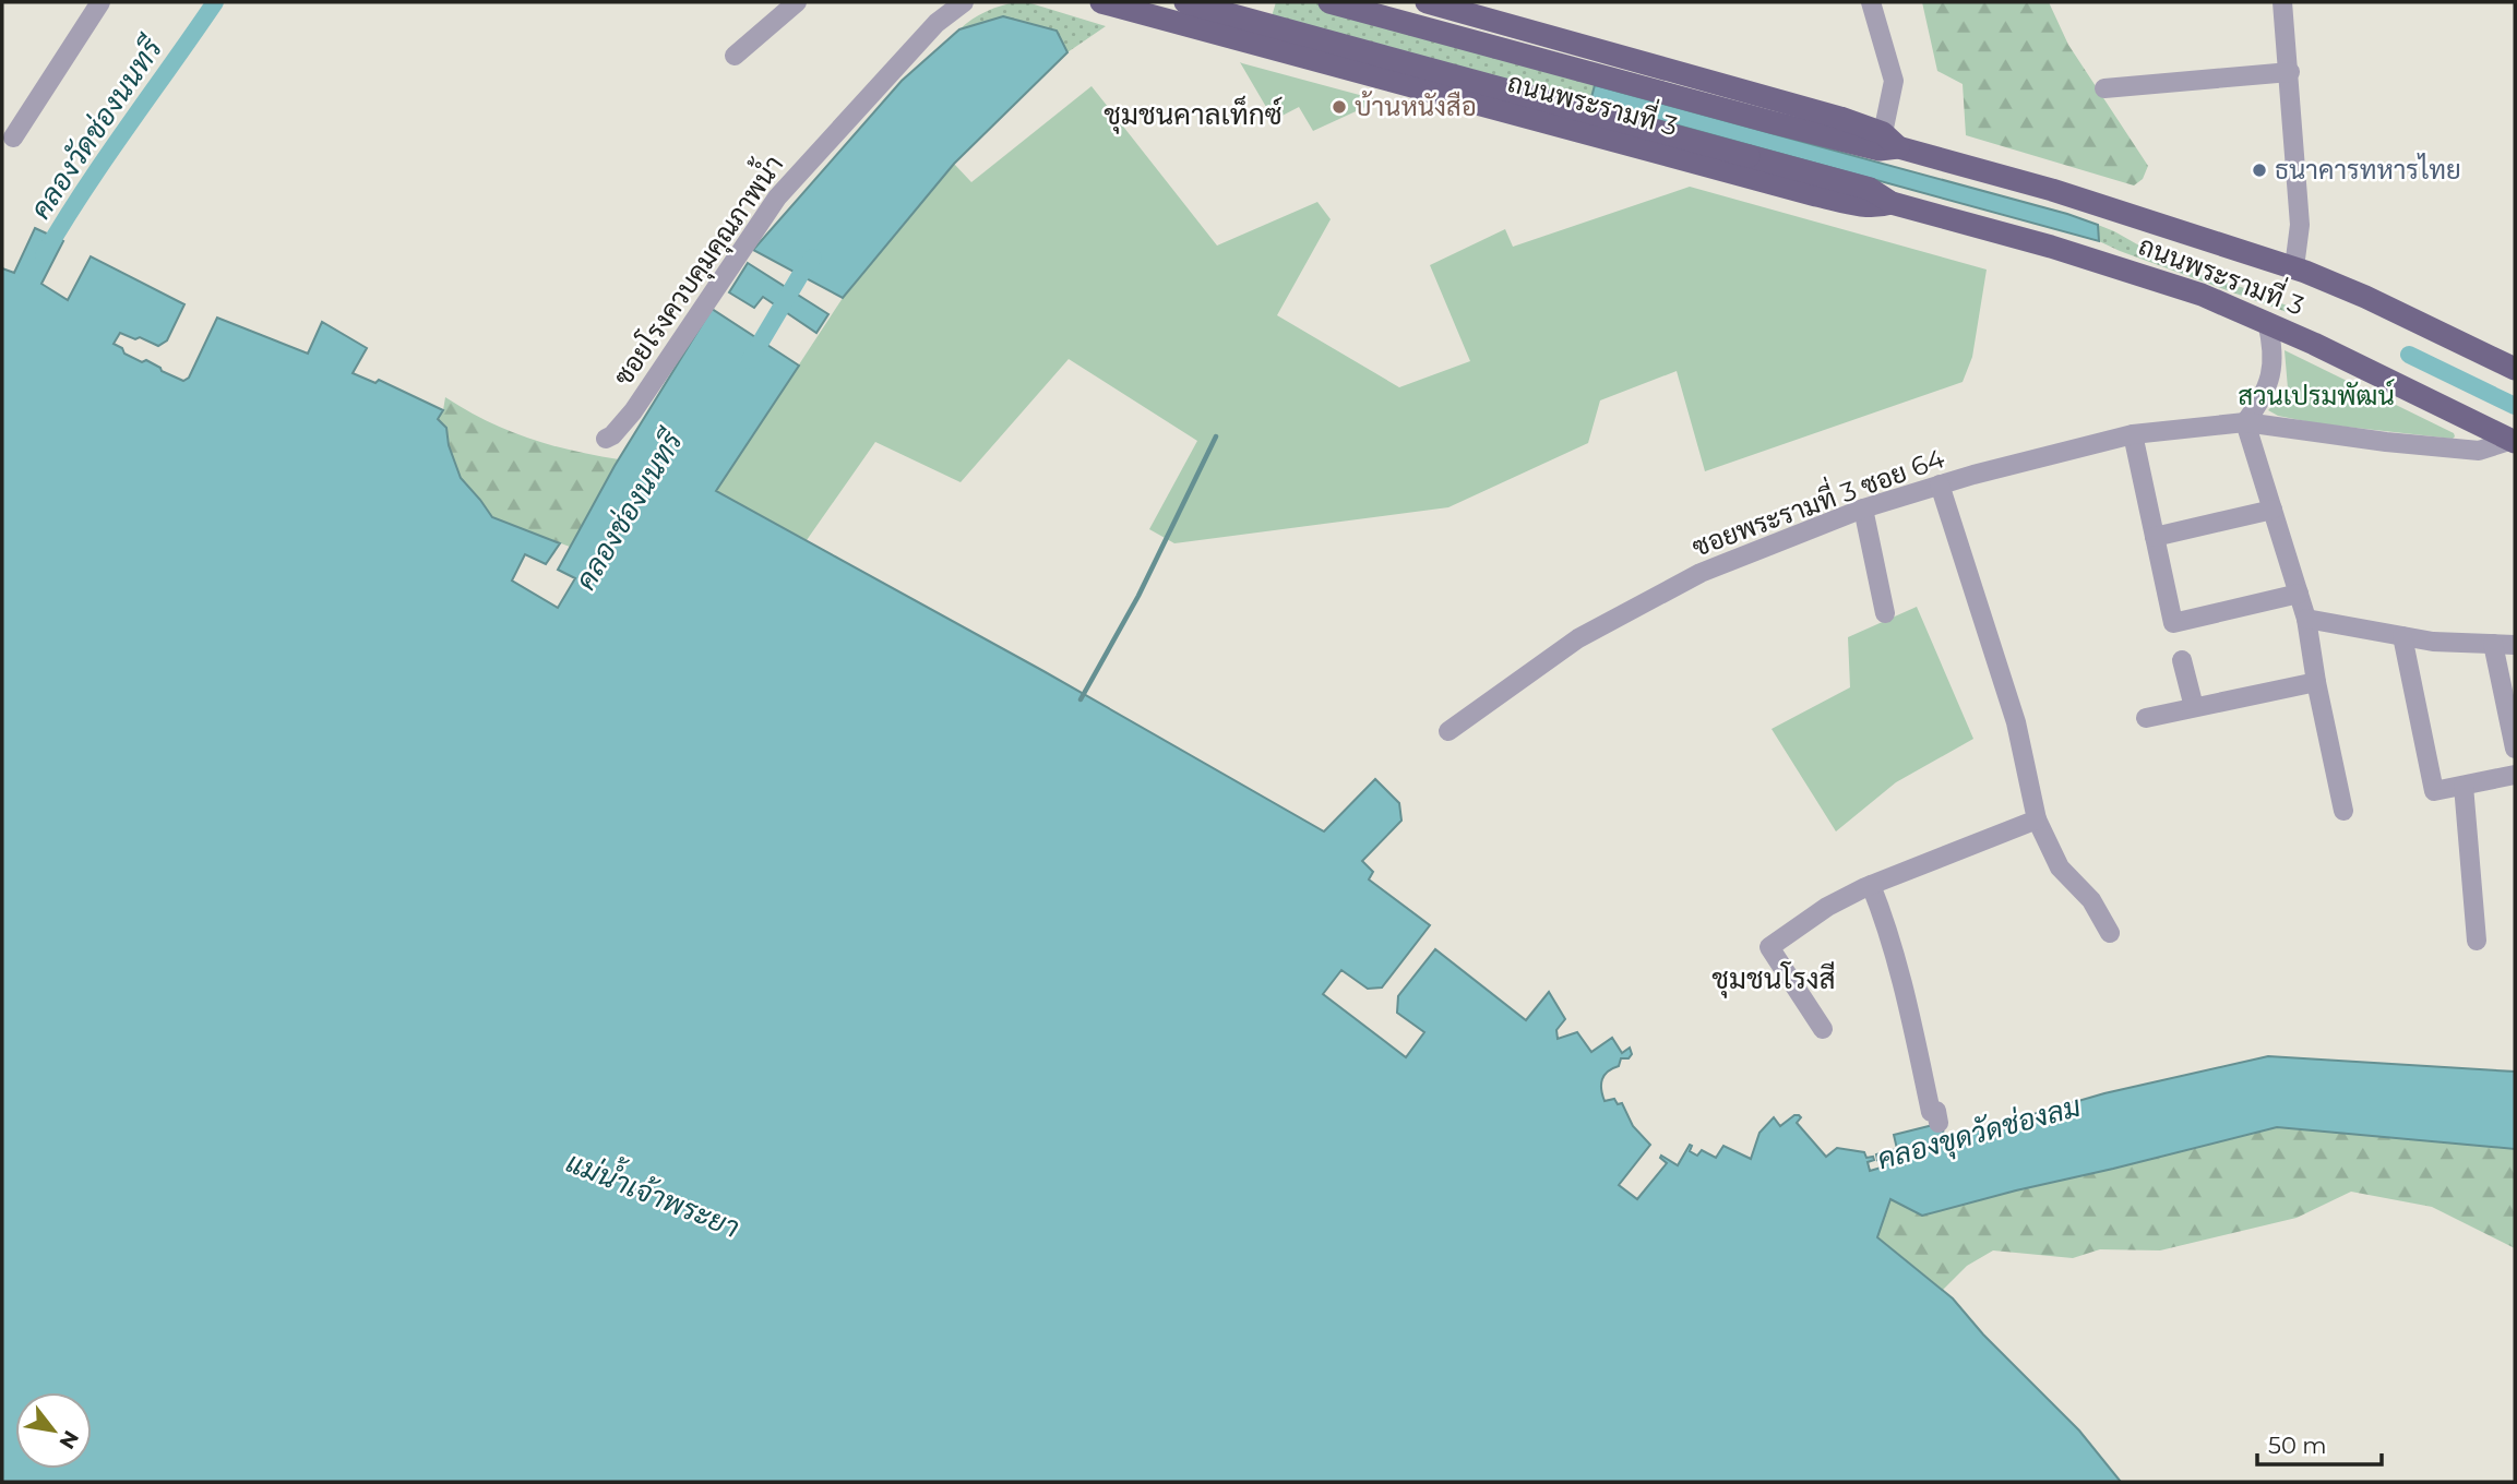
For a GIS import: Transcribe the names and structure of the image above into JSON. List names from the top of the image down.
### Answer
{
  "streets": {
    "main road": ["ถนนพระรามที่ 3"],
    "street": ["ซอยโรงควบคุมคุณภาพน้ำ", "ซอยพระรามที่ 3 ซอย 64"]
  },
  "crossings": [
    ["ถนนพระรามที่ 3", "ซอยพระรามที่ 3 ซอย 64"]
  ],
  "districts": ["ชุมชนคาลเท็กซ์", "ชุมชนโรงสี"],
  "water": [
    "คลองวัดช่องนนทรี",
    "คลองช่องนนทรี",
    "คลองขุดวัดช่องลม",
    "แม่น้ำเจ้าพระยา"
  ],
  "parks": ["สวนเปรมพัฒน์"],
  "places": ["บ้านหนังสือ", "ธนาคารทหารไทย"],
  "scale_bar": "50 m",
  "north": "bottom right"
}
